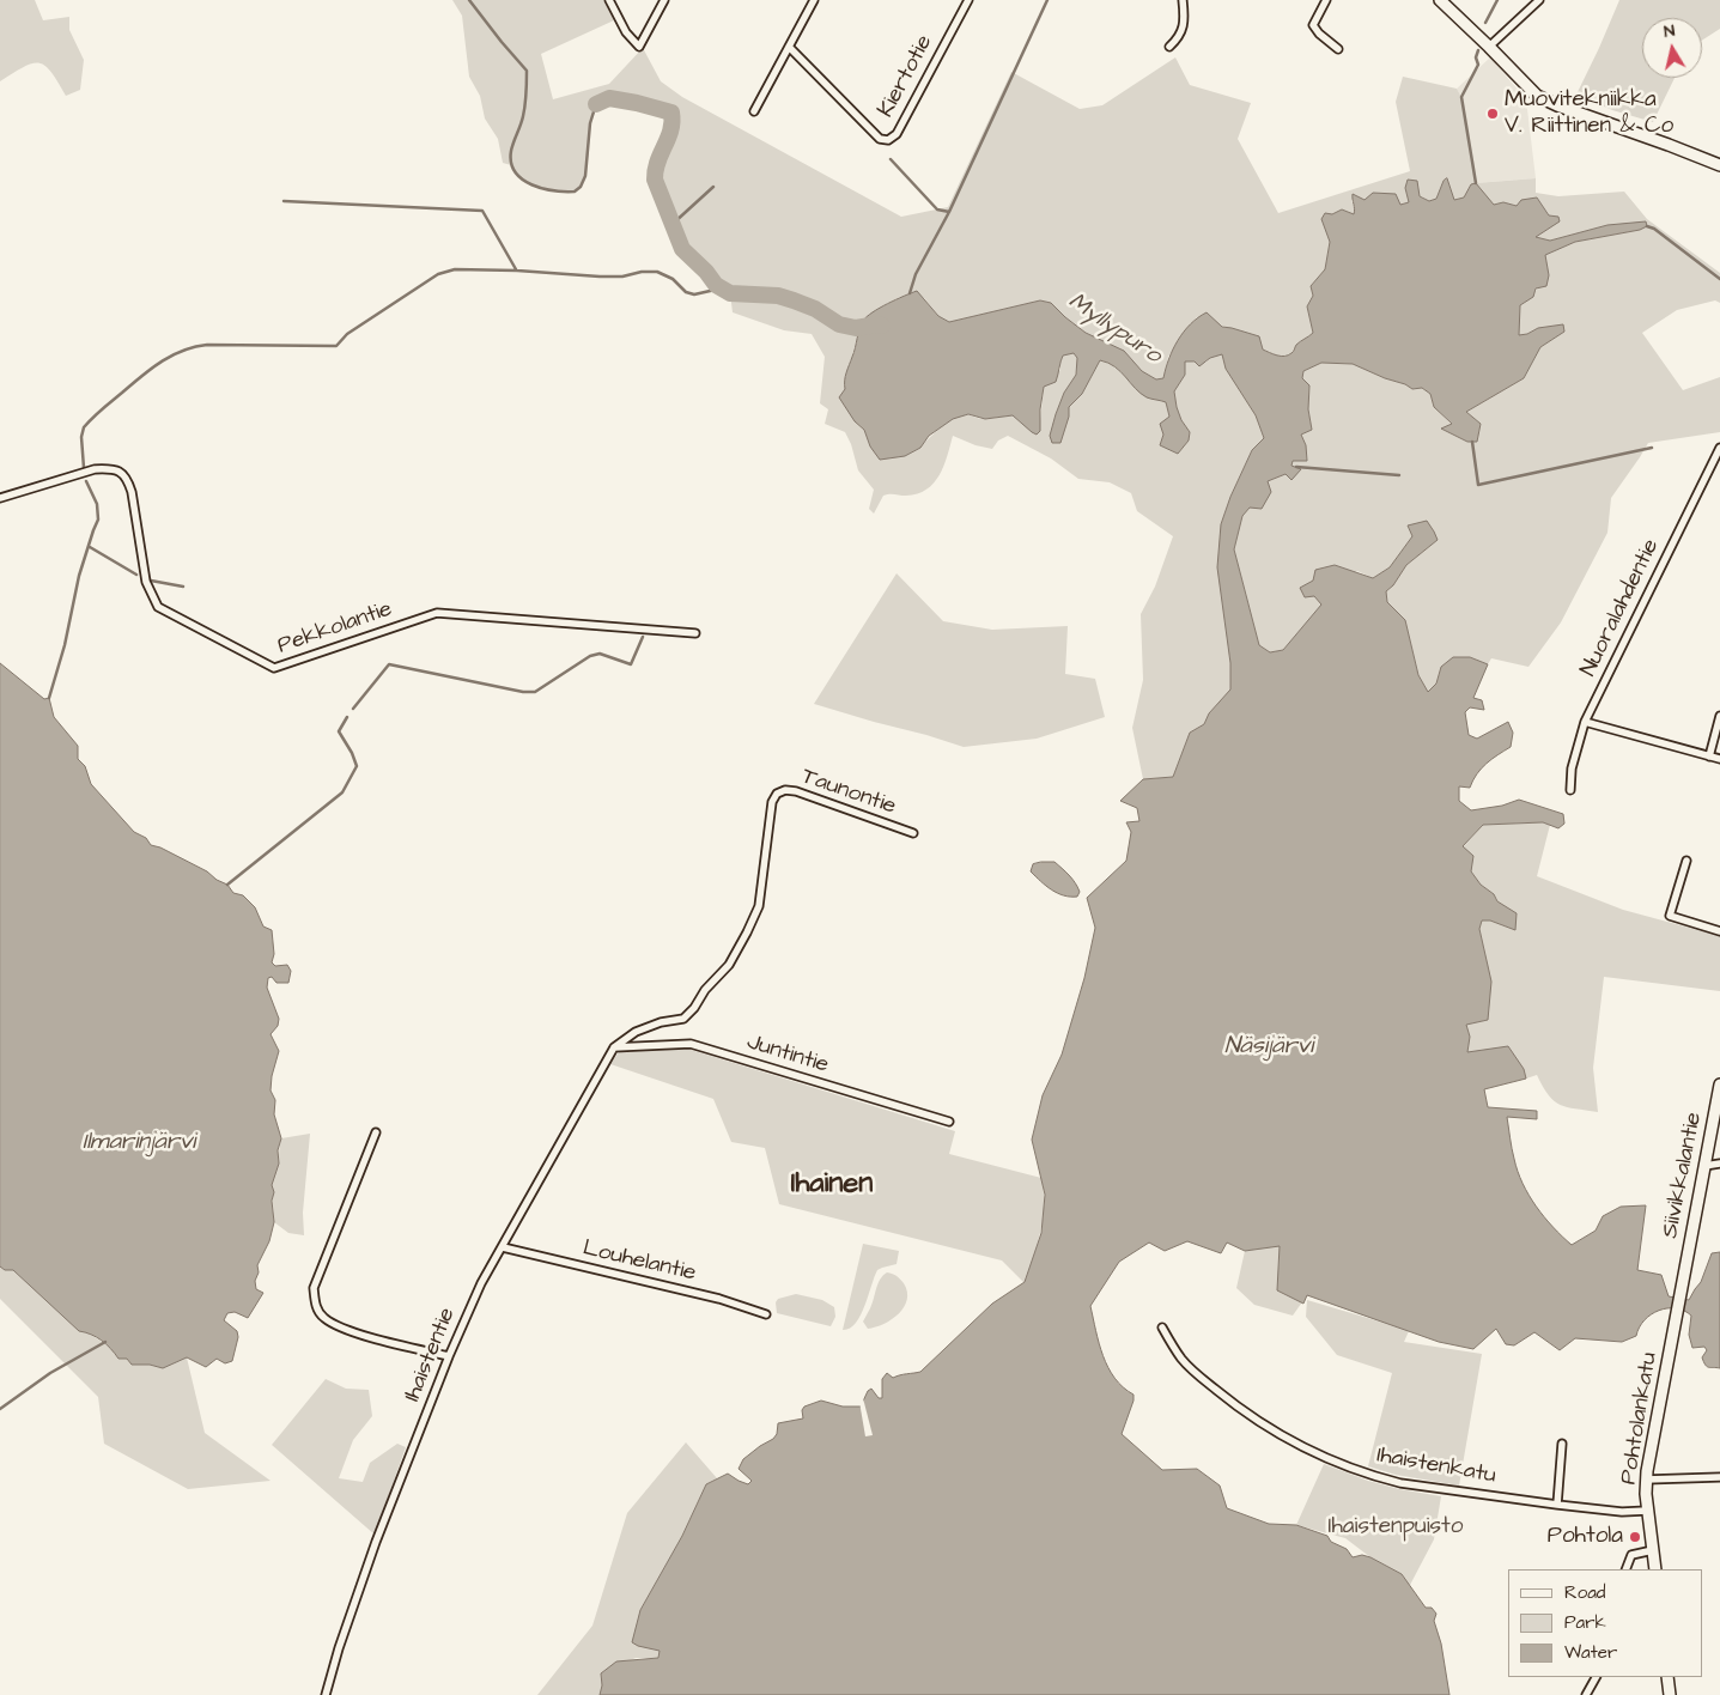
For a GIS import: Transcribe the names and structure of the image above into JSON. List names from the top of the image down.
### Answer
{
  "streets": {
    "main road": ["Siivikkalantie", "Pohtolankatu"],
    "street": [
      "Kiertotie",
      "Nuoralahdentie",
      "Pekkolantie",
      "Taunontie",
      "Juntintie",
      "Louhelantie",
      "Ihaistentie",
      "Ihaistenkatu"
    ]
  },
  "crossings": [
    ["Taunontie", "Juntintie"],
    ["Taunontie", "Ihaistentie"],
    ["Juntintie", "Ihaistentie"],
    ["Siivikkalantie", "Pohtolankatu"],
    ["Louhelantie", "Ihaistentie"],
    ["Pohtolankatu", "Ihaistenkatu"]
  ],
  "districts": ["Ihainen"],
  "water": ["Myllypuro", "Näsijärvi", "Ilmarinjärvi"],
  "parks": ["Ihaistenpuisto"],
  "places": ["Muovitekniikka V. Riittinen & Co", "Pohtola"],
  "legend": ["Road", "Park", "Water"],
  "north": "top"
}
